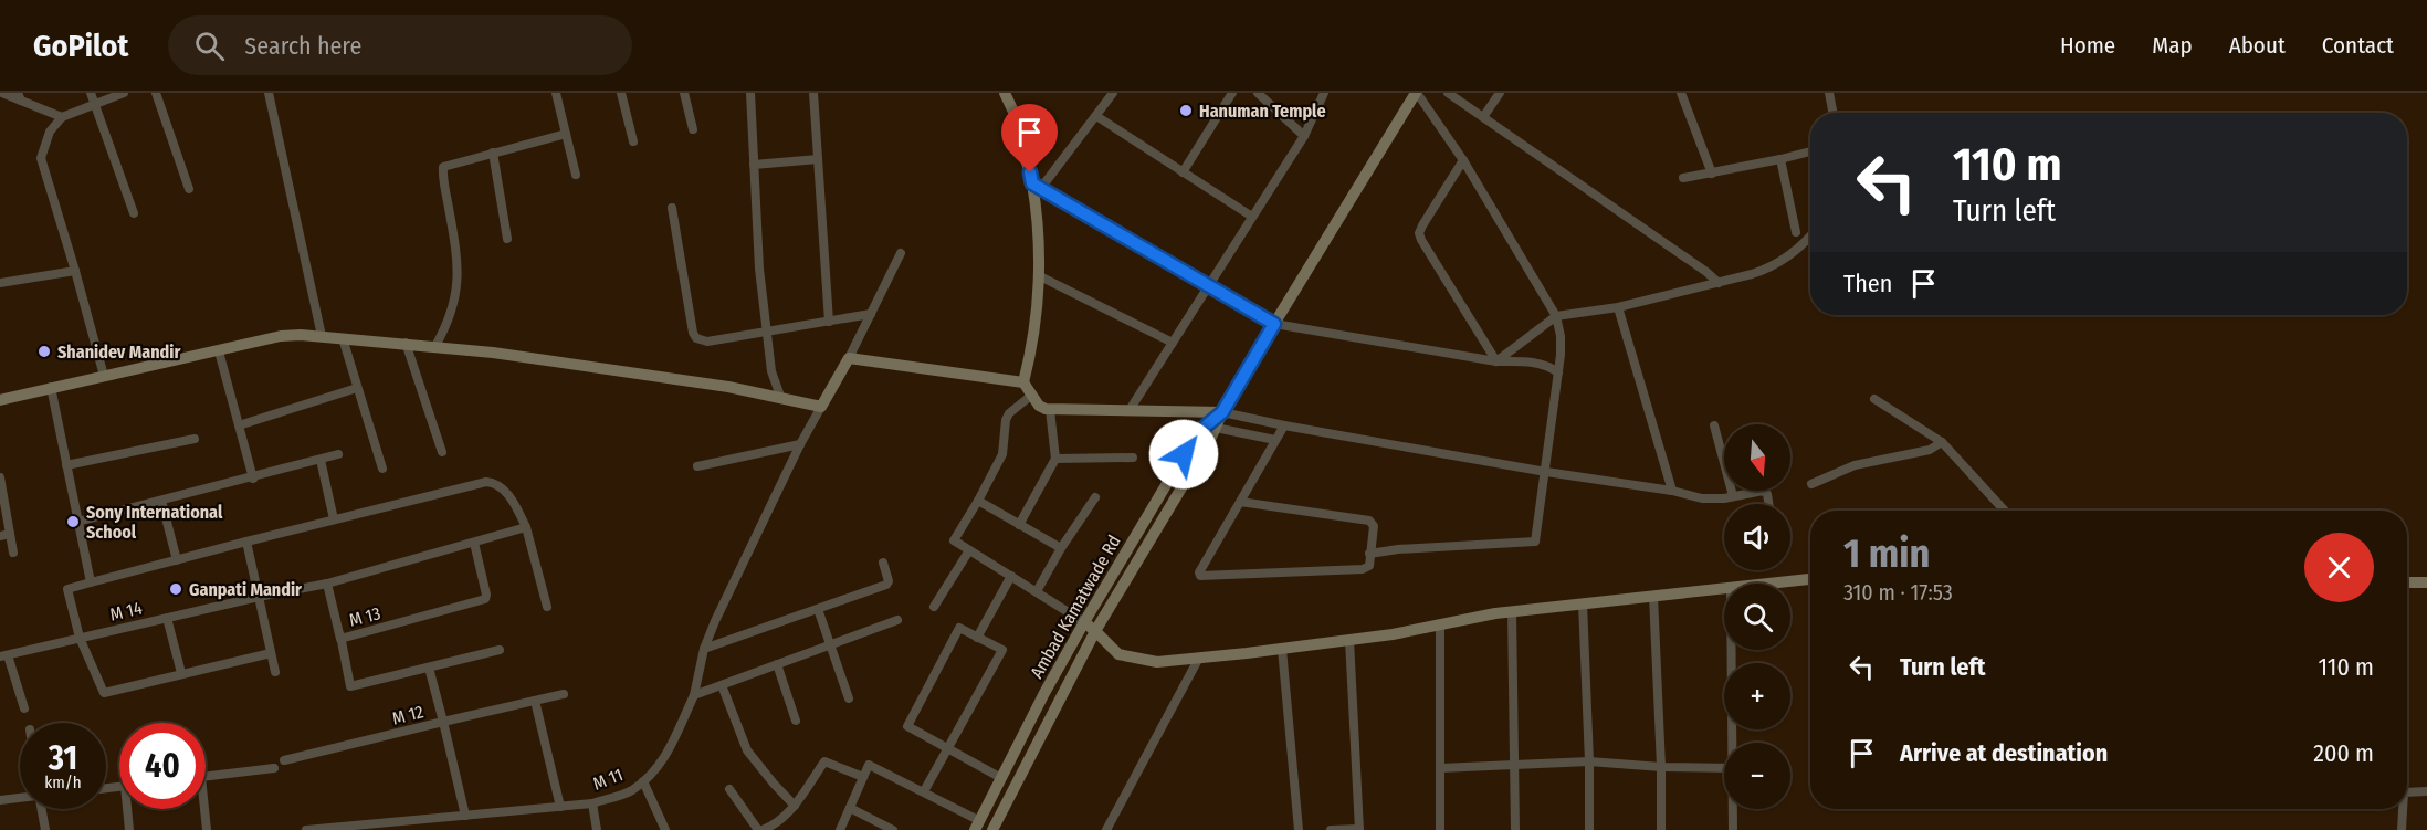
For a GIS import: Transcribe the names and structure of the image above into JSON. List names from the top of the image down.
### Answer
{
  "streets": {
    "street": [
      "Ambad Kamatwade Rd",
      "M 14",
      "M 13",
      "M 12",
      "M 11"
    ]
  },
  "crossings": [
    ["M 14", "M 13"],
    ["M 12", "M 11"]
  ],
  "places": [
    "Hanuman Temple",
    "Shanidev Mandir",
    "Sony International School",
    "Ganpati Mandir"
  ],
  "north": "bottom",
  "page": {
    "header": "GoPilot",
    "search": "Search here",
    "nav": [
      "Home",
      "Map",
      "About",
      "Contact"
    ],
    "turn": ["110 m", "Turn left"],
    "then": "Then",
    "map_buttons": ["+", "−"],
    "heading": ["1 min", "310 m · 17:53"],
    "list": [
      {
        "name": "Turn left",
        "value": "110 m"
      },
      {
        "name": "Arrive at destination",
        "value": "200 m"
      }
    ],
    "speed": "31 km/h",
    "limit": "40"
  }
}
